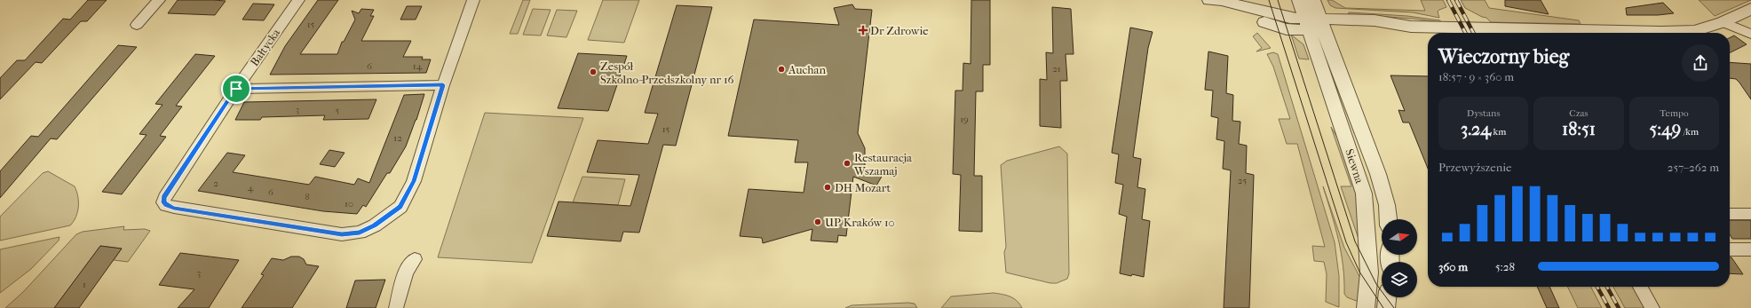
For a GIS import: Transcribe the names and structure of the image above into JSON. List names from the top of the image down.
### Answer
{
  "streets": {
    "street": ["Bałtycka", "Siewna"]
  },
  "places": {
    "health": ["Dr Zdrowie"],
    "other": [
      "Auchan",
      "Zespół Szkolno-Przedszkolny nr 16",
      "Restauracja Wszamaj",
      "DH Mozart",
      "UP Kraków 10"
    ]
  },
  "house_numbers": [
    "15",
    "6",
    "14",
    "21",
    "3",
    "5",
    "19",
    "15",
    "12",
    "25",
    "2",
    "4",
    "6",
    "8",
    "10",
    "3",
    "1"
  ],
  "north": "right",
  "page": {
    "heading": ["Wieczorny bieg", "18:57 · 9 × 360 m"],
    "stats": [
      ["Dystans", "3.24 km"],
      ["Czas", "18:51"],
      ["Tempo", "5:49 /km"]
    ],
    "chart": ["Przewyższenie", "257–262 m"],
    "list": [
      {
        "name": "360 m",
        "note": "5:28"
      }
    ]
  }
}
